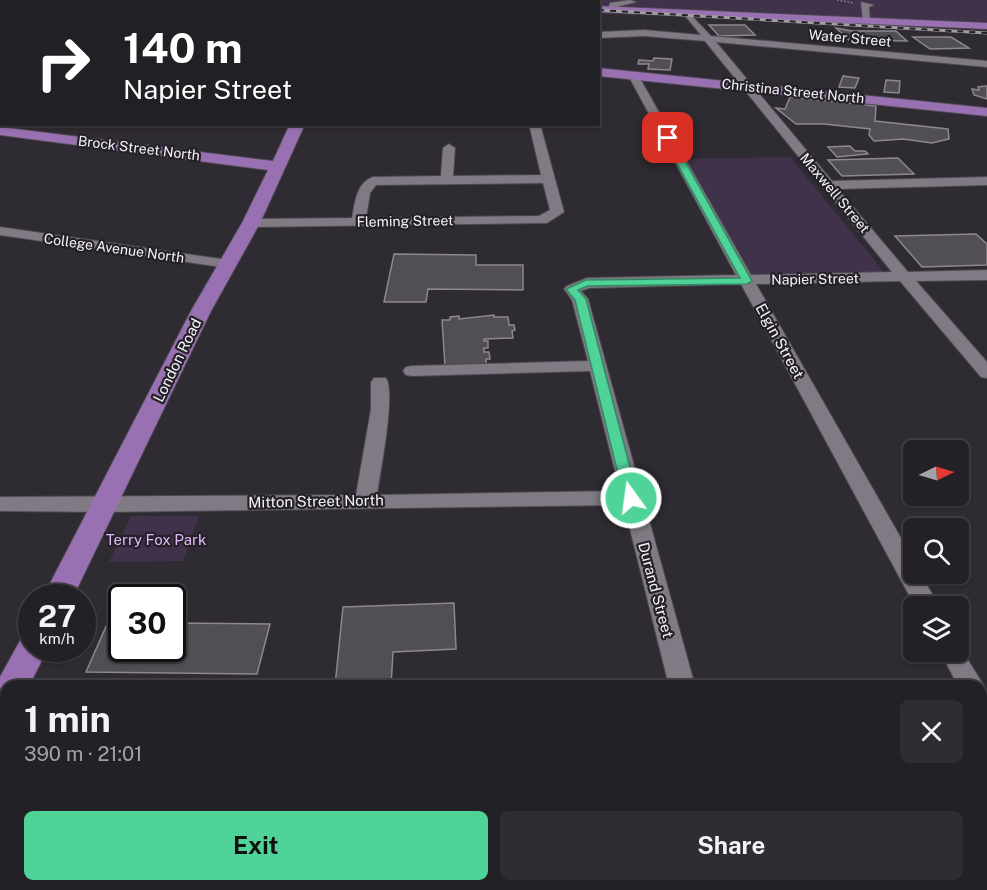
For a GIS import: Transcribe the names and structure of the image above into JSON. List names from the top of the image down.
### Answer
{
  "streets": {
    "main road": ["Christina Street North", "Brock Street North", "London Road"],
    "street": [
      "Water Street",
      "Maxwell Street",
      "Fleming Street",
      "College Avenue North",
      "Napier Street",
      "Elgin Street",
      "Mitton Street North",
      "Durand Street"
    ]
  },
  "crossings": [
    ["Water Street", "Maxwell Street"],
    ["Christina Street North", "Maxwell Street"],
    ["Christina Street North", "Elgin Street"],
    ["Brock Street North", "London Road"],
    ["Maxwell Street", "Napier Street"],
    ["Fleming Street", "London Road"],
    ["College Avenue North", "London Road"],
    ["Napier Street", "Elgin Street"],
    ["Napier Street", "Durand Street"],
    ["London Road", "Mitton Street North"],
    ["Mitton Street North", "Durand Street"]
  ],
  "parks": ["Terry Fox Park"],
  "north": "right",
  "page": {
    "turn": ["140 m", "Napier Street"],
    "speed": "27 km/h",
    "limit": "30",
    "heading": ["1 min", "390 m · 21:01"],
    "buttons": ["Exit", "Share"]
  }
}
